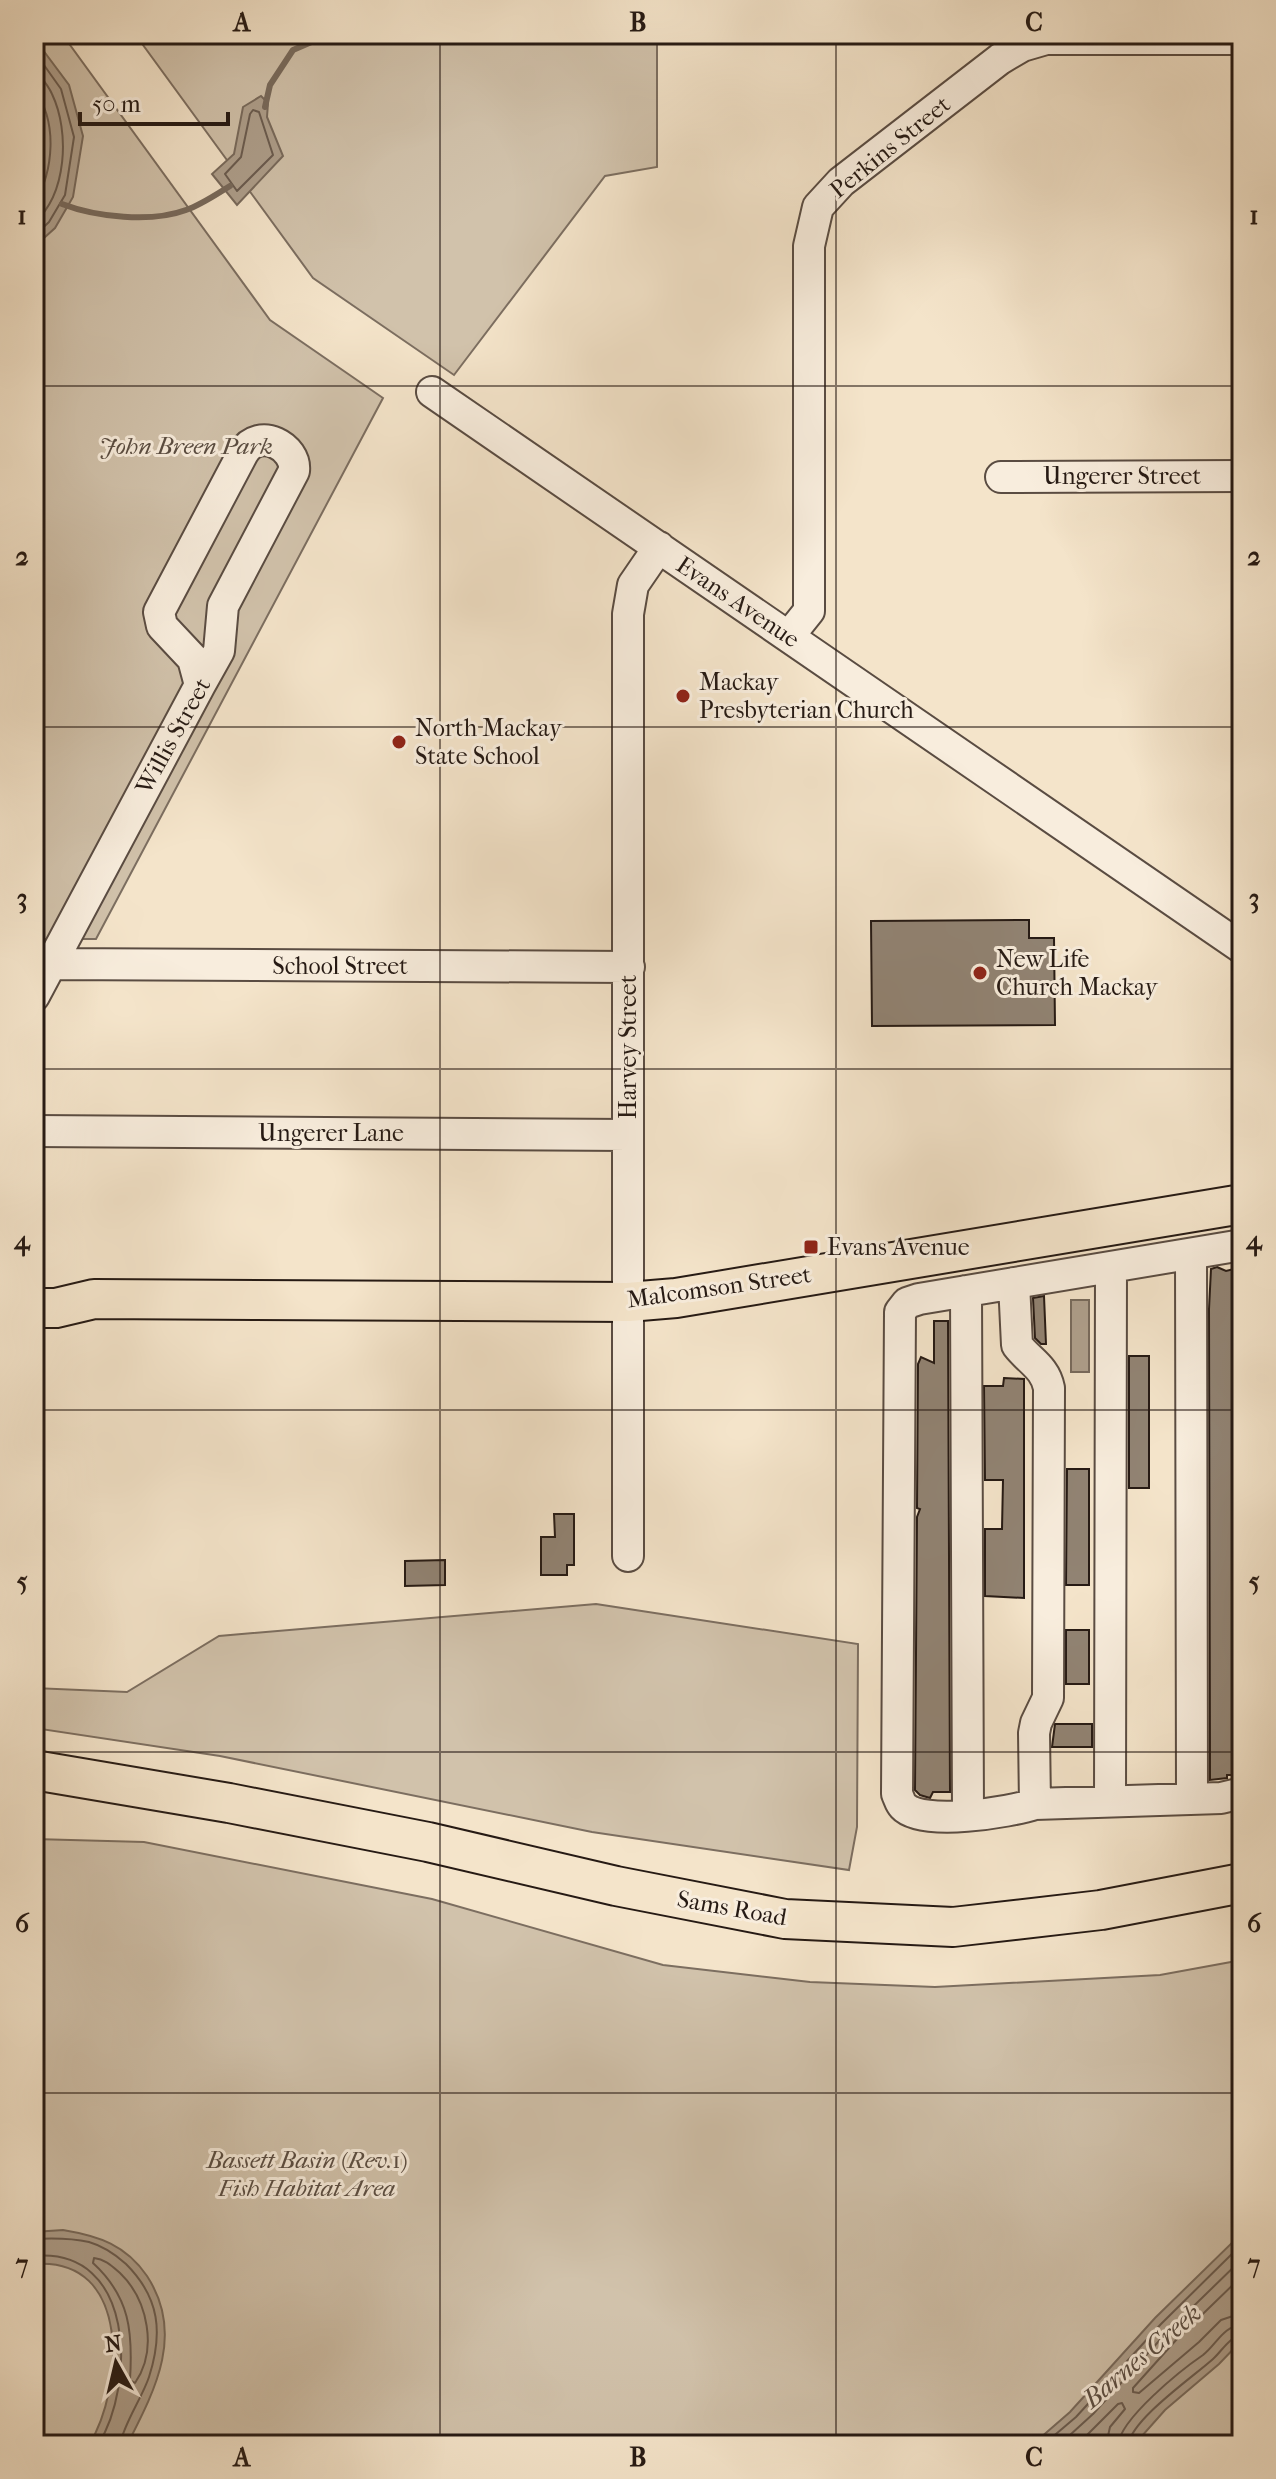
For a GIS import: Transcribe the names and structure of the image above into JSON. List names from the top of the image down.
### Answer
{
  "streets": {
    "main road": ["Malcomson Street", "Sams Road"],
    "street": [
      "Perkins Street",
      "Ungerer Street",
      "Evans Avenue",
      "Willis Street",
      "School Street",
      "Harvey Street",
      "Ungerer Lane"
    ]
  },
  "crossings": [
    ["Perkins Street", "Evans Avenue"],
    ["Evans Avenue", "Harvey Street"],
    ["Willis Street", "School Street"],
    ["School Street", "Harvey Street"],
    ["Harvey Street", "Ungerer Lane"],
    ["Harvey Street", "Malcomson Street"]
  ],
  "water": ["Barnes Creek"],
  "parks": ["John Breen Park", "Bassett Basin (Rev.1) Fish Habitat Area"],
  "places": {
    "other": ["Mackay Presbyterian Church", "North Mackay State School", "New Life Church Mackay"],
    "transit": ["Evans Avenue"]
  },
  "scale_bar": "50 m",
  "north": "top",
  "grid": {
    "columns": ["A", "B", "C"],
    "rows": [
      "1",
      "2",
      "3",
      "4",
      "5",
      "6",
      "7"
    ]
  }
}
